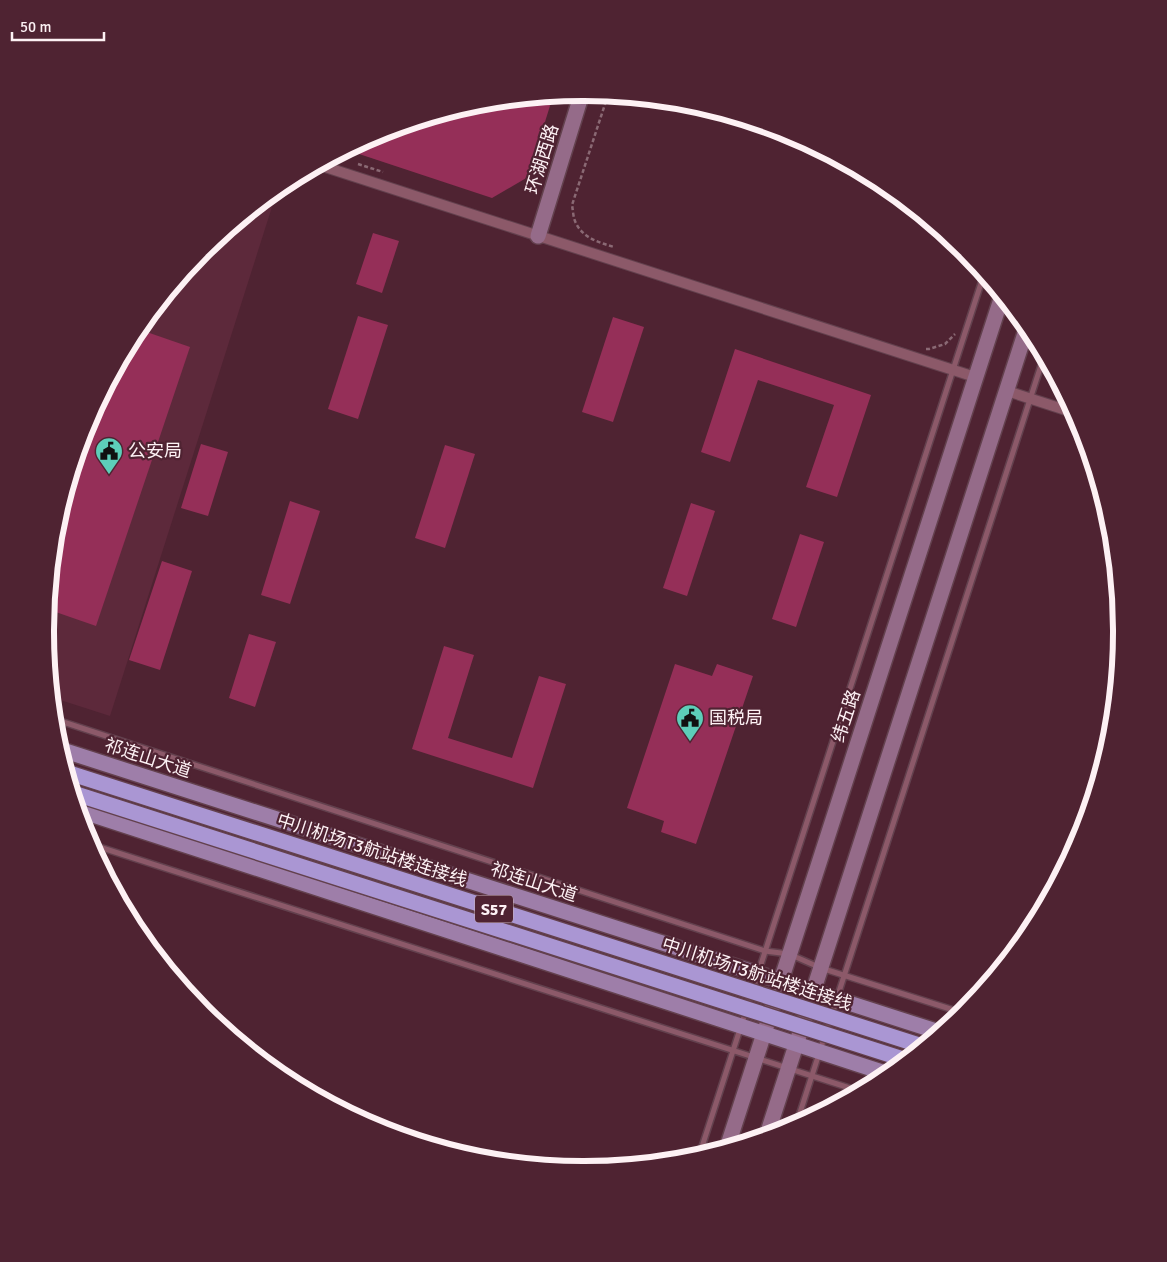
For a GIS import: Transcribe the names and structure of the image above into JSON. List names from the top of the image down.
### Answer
{
  "streets": {
    "highway": ["中川机场T3航站楼连接线", "S57"],
    "main road": ["祁连山大道"],
    "street": ["环湖西路", "纬五路"]
  },
  "crossings": [
    ["纬五路", "祁连山大道"]
  ],
  "places": {
    "public building": ["公安局", "国税局"]
  },
  "scale_bar": "50 m"
}
